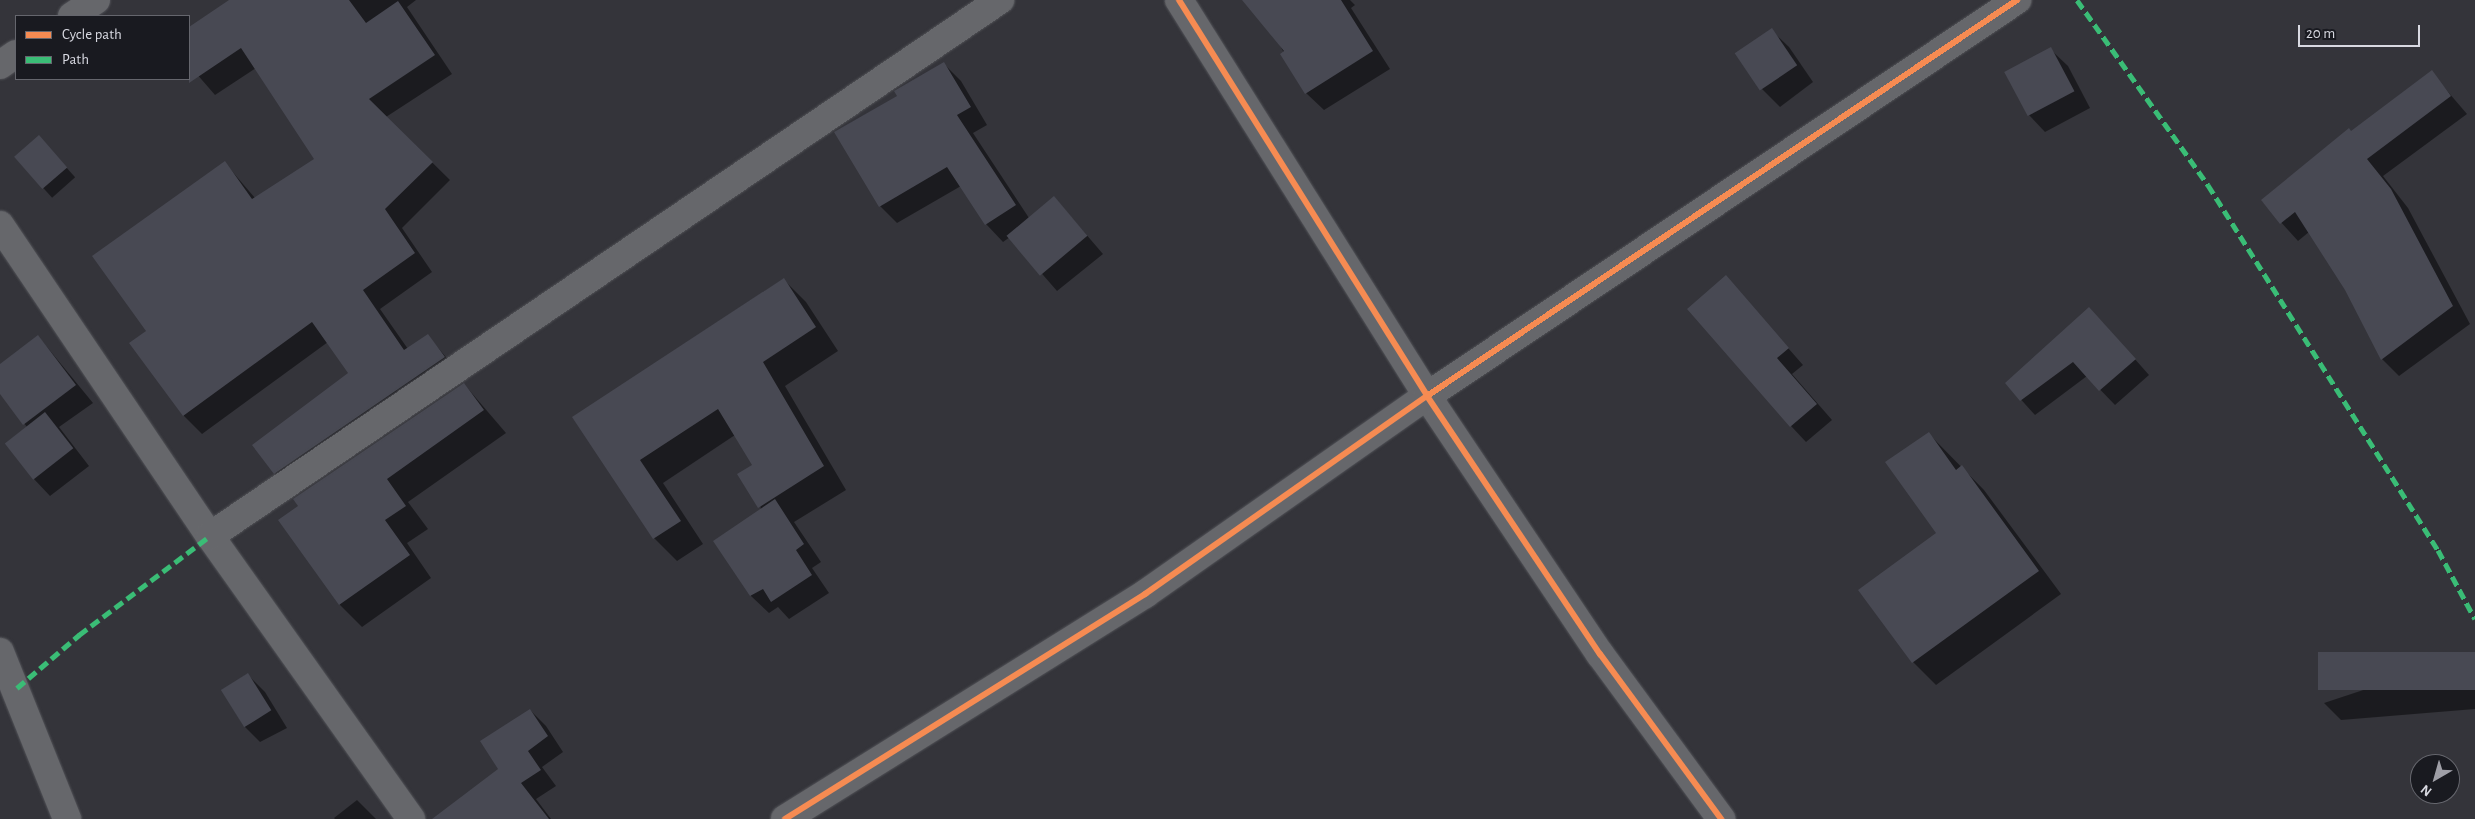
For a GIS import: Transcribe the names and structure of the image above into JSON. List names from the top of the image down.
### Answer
{
  "legend": ["Cycle path", "Path"],
  "scale_bar": "20 m",
  "north": "bottom left"
}
